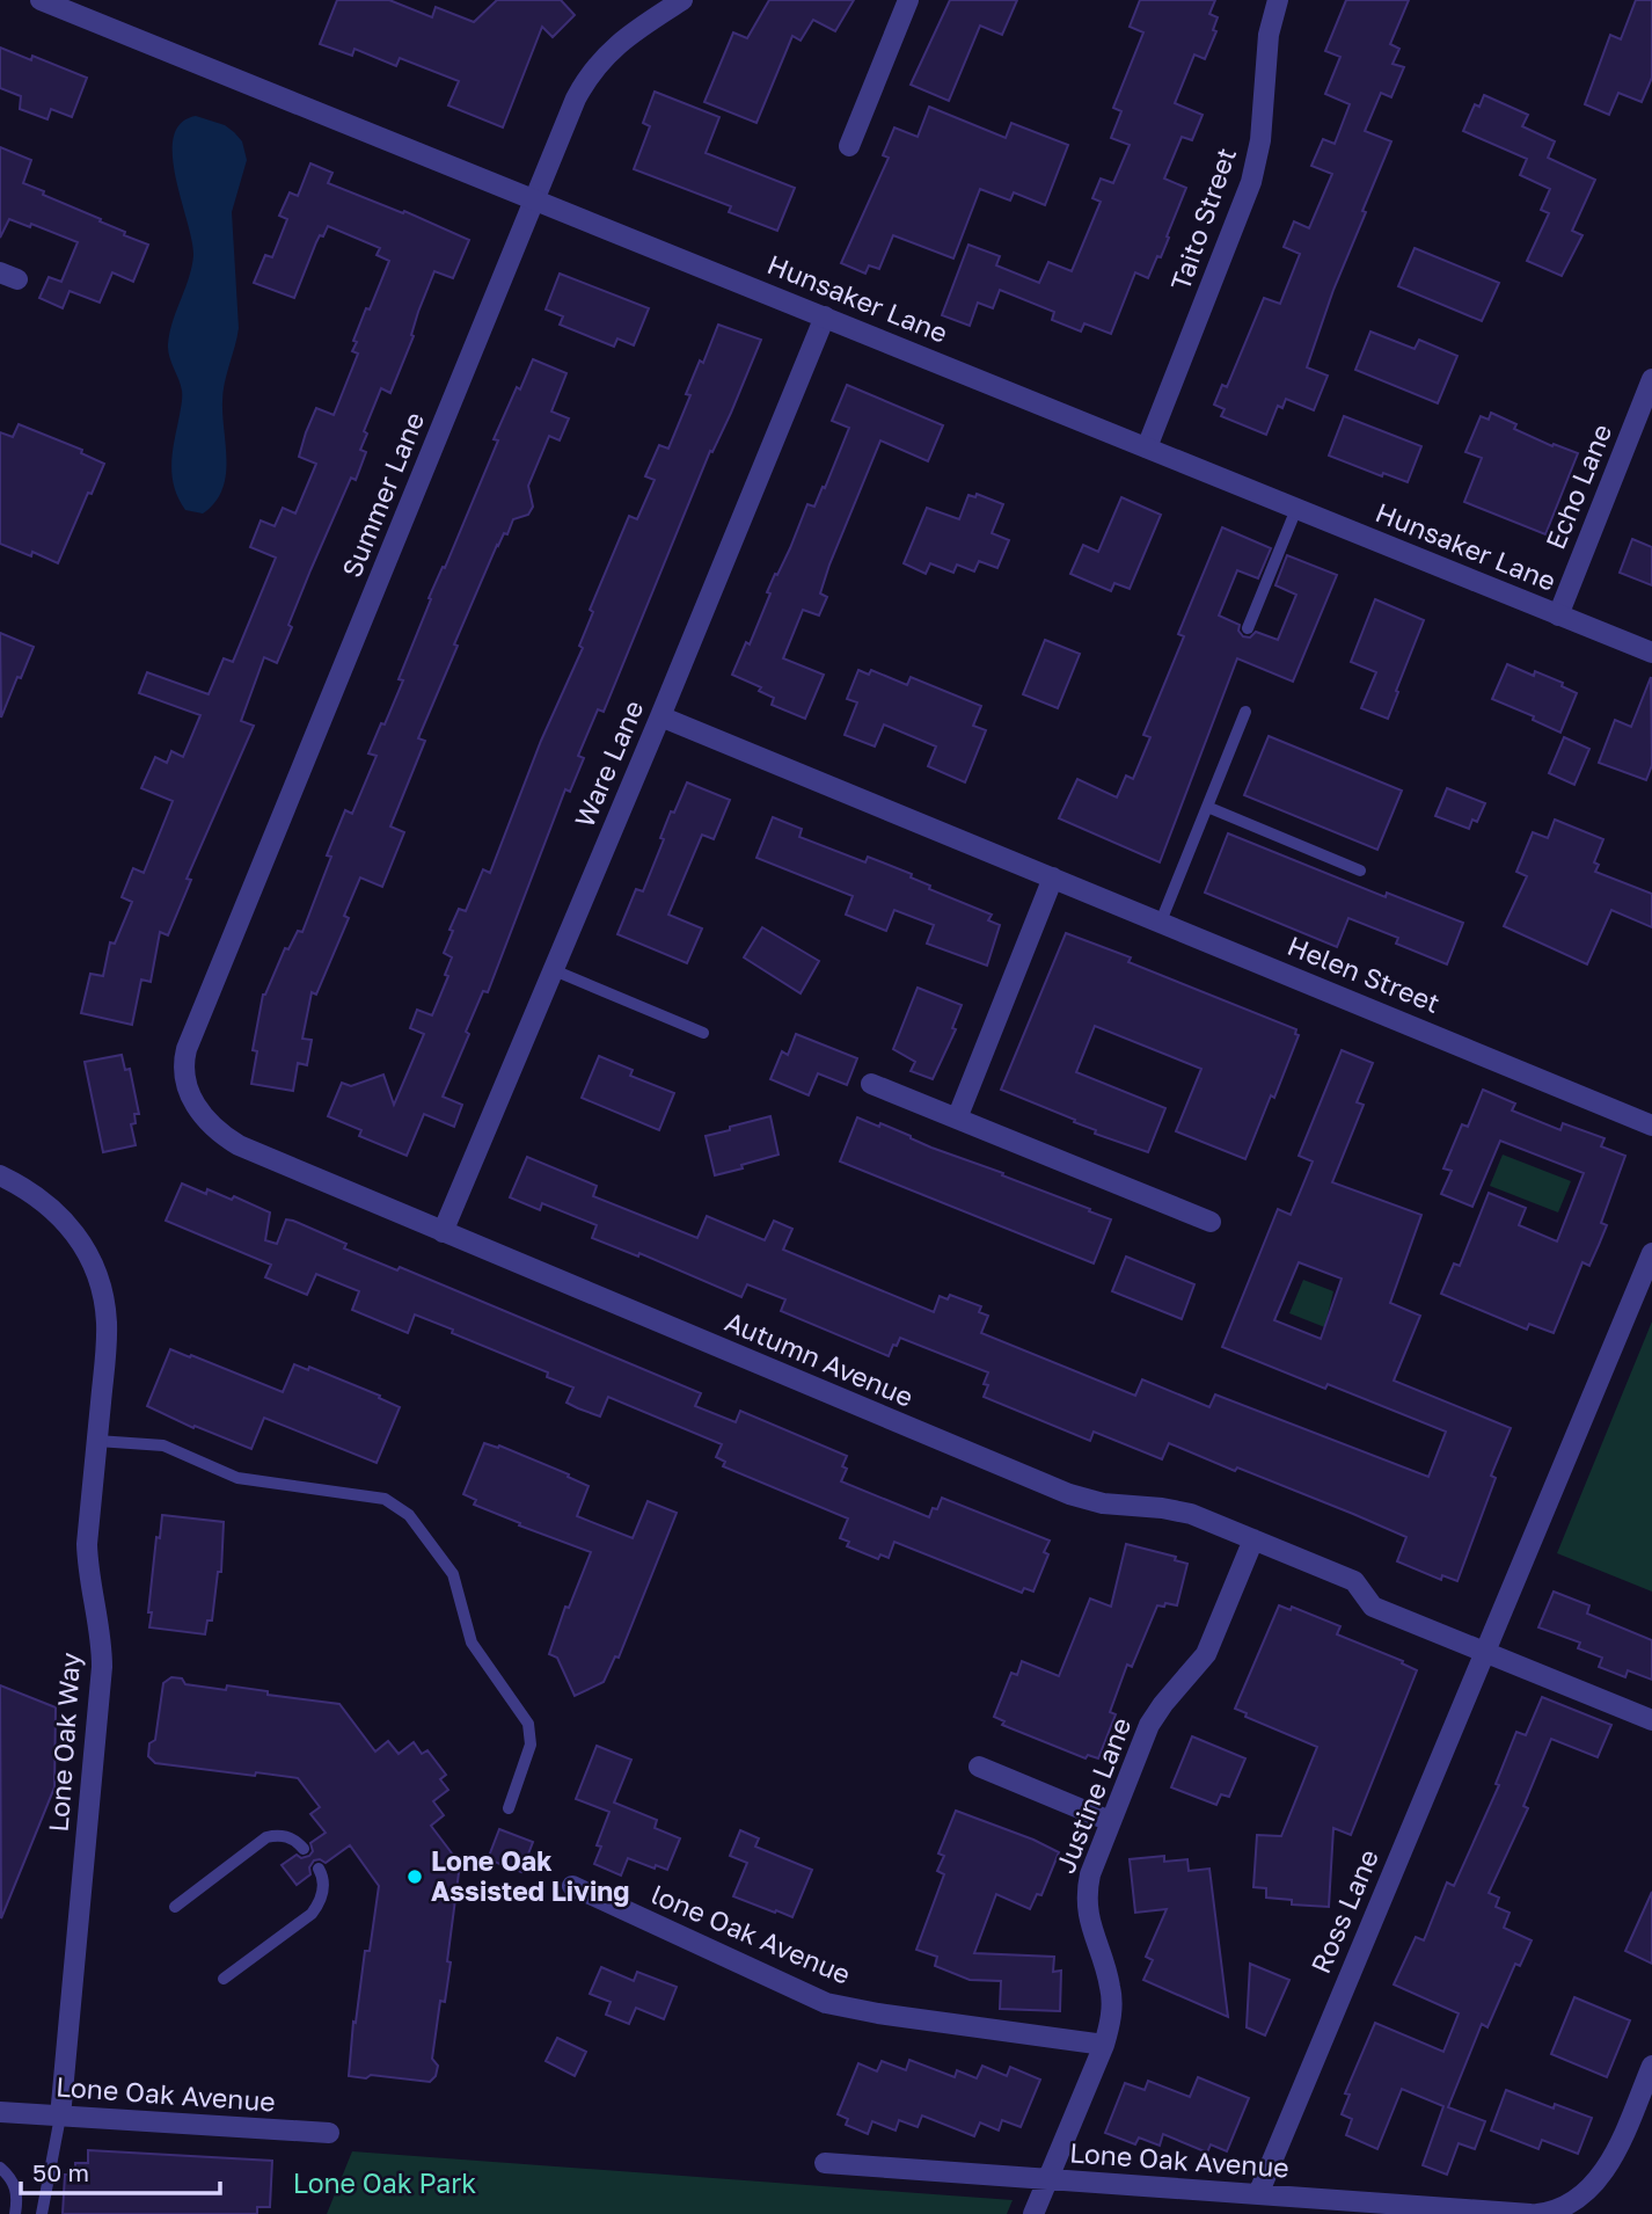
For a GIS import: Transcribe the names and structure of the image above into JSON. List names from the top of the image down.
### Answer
{
  "streets": {
    "street": [
      "Taito Street",
      "Hunsaker Lane",
      "Echo Lane",
      "Summer Lane",
      "Ware Lane",
      "Helen Street",
      "Autumn Avenue",
      "Lone Oak Way",
      "Justine Lane",
      "Ross Lane",
      "lone Oak Avenue",
      "Lone Oak Avenue"
    ]
  },
  "crossings": [
    ["Taito Street", "Hunsaker Lane"],
    ["Hunsaker Lane", "Echo Lane"],
    ["Hunsaker Lane", "Summer Lane"],
    ["Hunsaker Lane", "Ware Lane"],
    ["Summer Lane", "Autumn Avenue"],
    ["Ware Lane", "Helen Street"],
    ["Ware Lane", "Autumn Avenue"],
    ["Autumn Avenue", "Justine Lane"],
    ["Autumn Avenue", "Ross Lane"],
    ["Lone Oak Way", "Lone Oak Avenue"],
    ["Justine Lane", "lone Oak Avenue"],
    ["Justine Lane", "Lone Oak Avenue"],
    ["Ross Lane", "Lone Oak Avenue"]
  ],
  "parks": ["Lone Oak Park"],
  "places": ["Lone Oak Assisted Living"],
  "scale_bar": "50 m"
}
